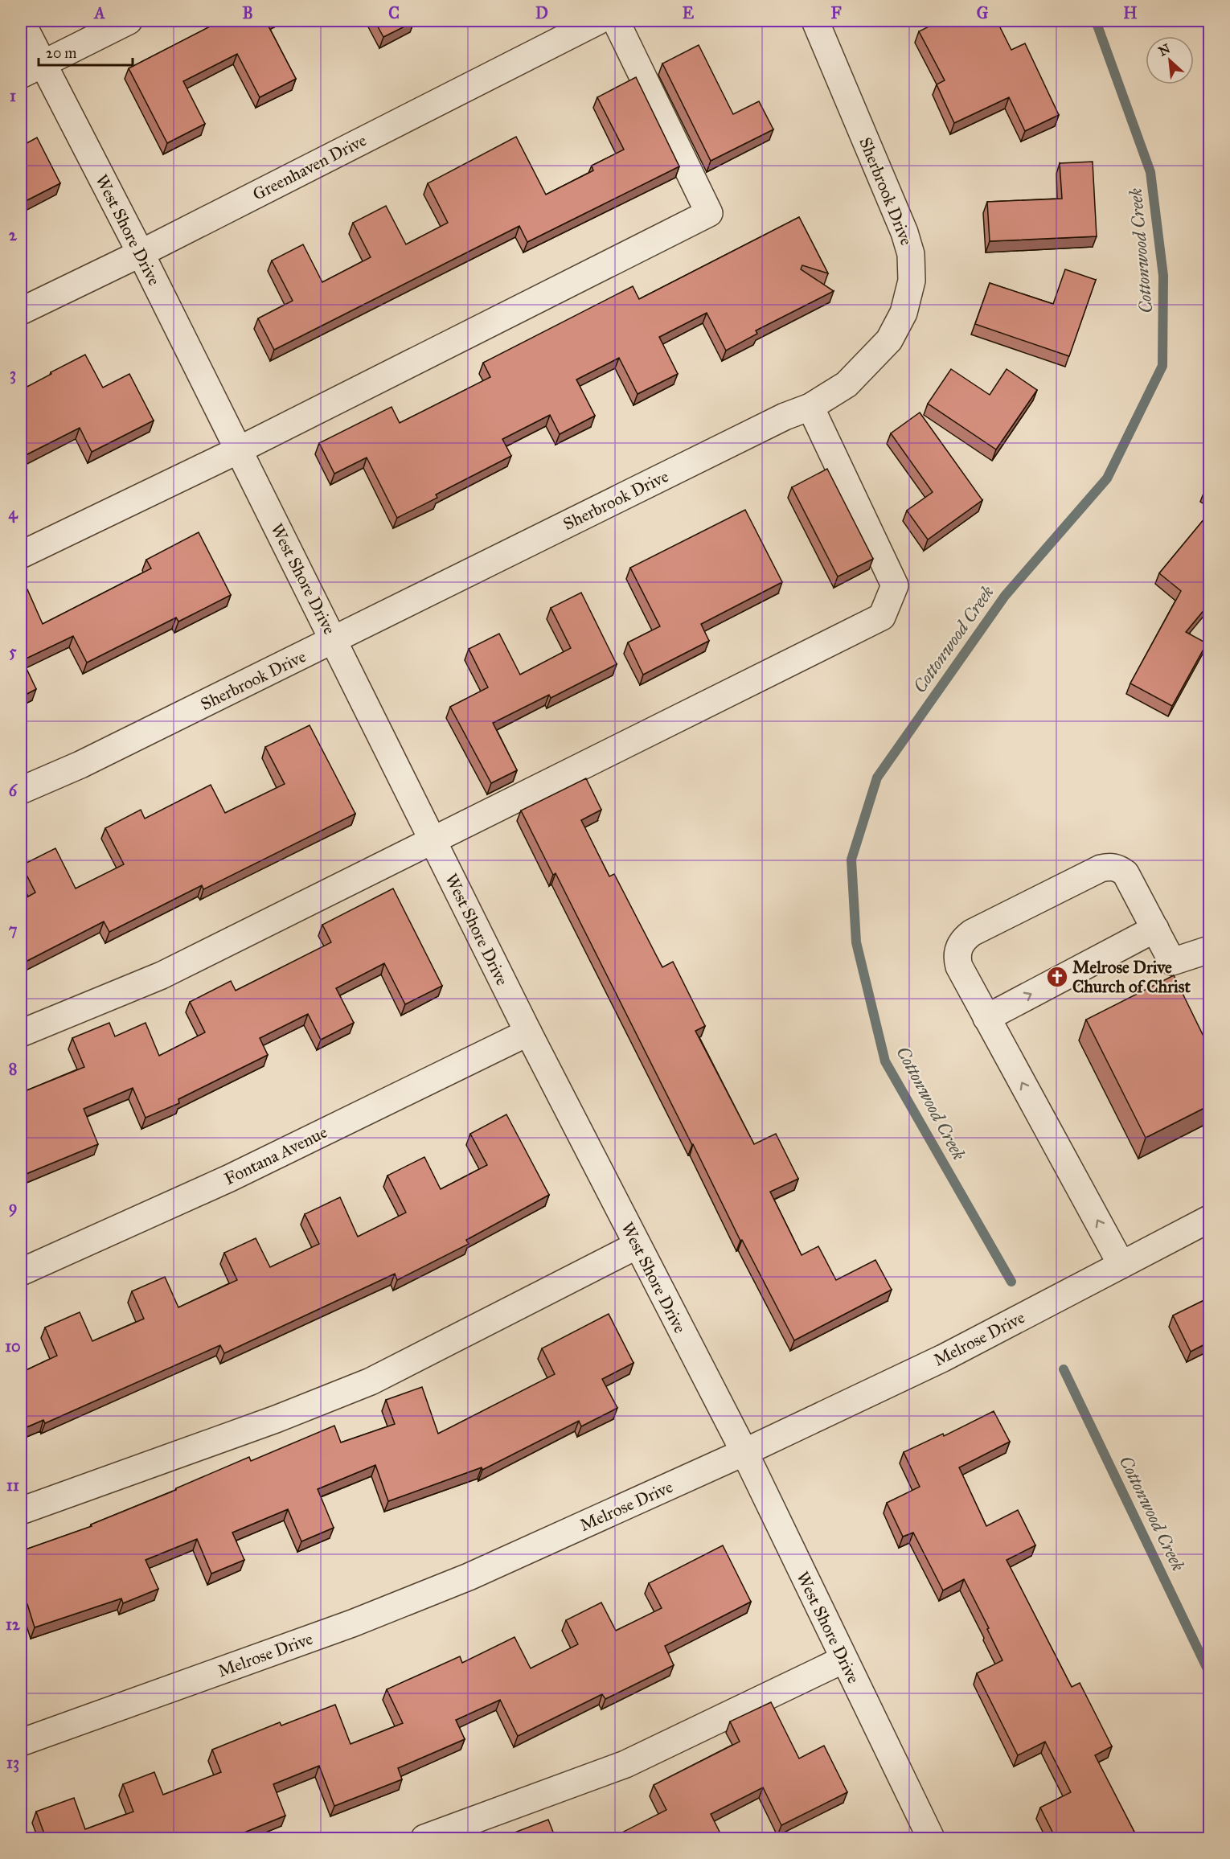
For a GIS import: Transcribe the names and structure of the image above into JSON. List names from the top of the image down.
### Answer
{
  "streets": {
    "street": [
      "Greenhaven Drive",
      "Sherbrook Drive",
      "West Shore Drive",
      "Fontana Avenue",
      "Melrose Drive"
    ]
  },
  "crossings": [
    ["Greenhaven Drive", "West Shore Drive"],
    ["Sherbrook Drive", "West Shore Drive"],
    ["West Shore Drive", "Fontana Avenue"],
    ["West Shore Drive", "Melrose Drive"]
  ],
  "water": ["Cottonwood Creek"],
  "places": {
    "church": ["Melrose Drive Church of Christ"]
  },
  "scale_bar": "20 m",
  "north": "top left",
  "grid": {
    "columns": [
      "A",
      "B",
      "C",
      "D",
      "E",
      "F",
      "G",
      "H"
    ],
    "rows": [
      "1",
      "2",
      "3",
      "4",
      "5",
      "6",
      "7",
      "8",
      "9",
      "10",
      "11",
      "12",
      "13"
    ]
  }
}
